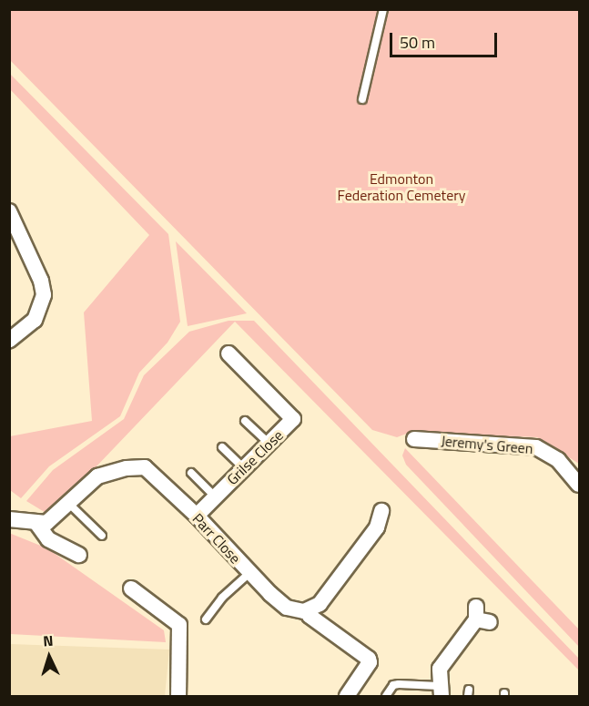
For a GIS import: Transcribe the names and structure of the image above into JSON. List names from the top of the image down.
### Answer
{
  "streets": {
    "street": ["Jeremy's Green", "Grilse Close", "Parr Close"]
  },
  "crossings": [
    ["Grilse Close", "Parr Close"]
  ],
  "parks": ["Edmonton Federation Cemetery"],
  "scale_bar": "50 m",
  "north": "top"
}
